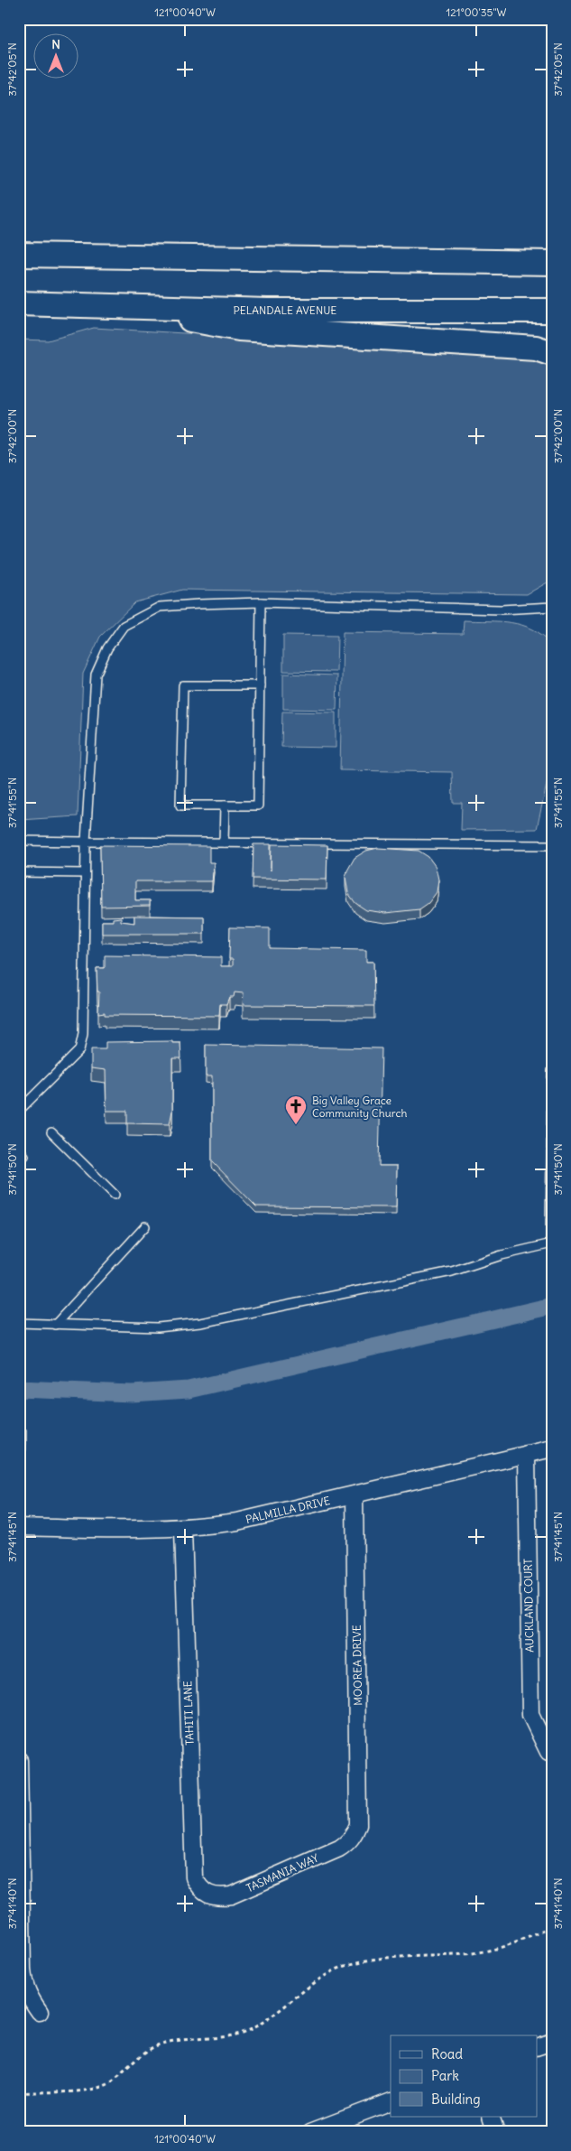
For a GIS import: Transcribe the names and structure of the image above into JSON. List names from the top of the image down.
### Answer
{
  "streets": {
    "main road": ["PELANDALE AVENUE"],
    "street": [
      "PALMILLA DRIVE",
      "AUCKLAND COURT",
      "MOOREA DRIVE",
      "TAHITI LANE",
      "TASMANIA WAY"
    ]
  },
  "crossings": [
    ["PALMILLA DRIVE", "AUCKLAND COURT"],
    ["PALMILLA DRIVE", "MOOREA DRIVE"],
    ["PALMILLA DRIVE", "TAHITI LANE"],
    ["MOOREA DRIVE", "TASMANIA WAY"],
    ["TAHITI LANE", "TASMANIA WAY"]
  ],
  "places": {
    "church": ["Big Valley Grace Community Church"]
  },
  "legend": ["Road", "Park", "Building"],
  "north": "top",
  "coordinates": [
    "121°00'40\"W",
    "121°00'35\"W",
    "37°42'05\"N",
    "37°42'00\"N",
    "37°41'55\"N",
    "37°41'50\"N",
    "37°41'45\"N",
    "37°41'40\"N"
  ]
}
